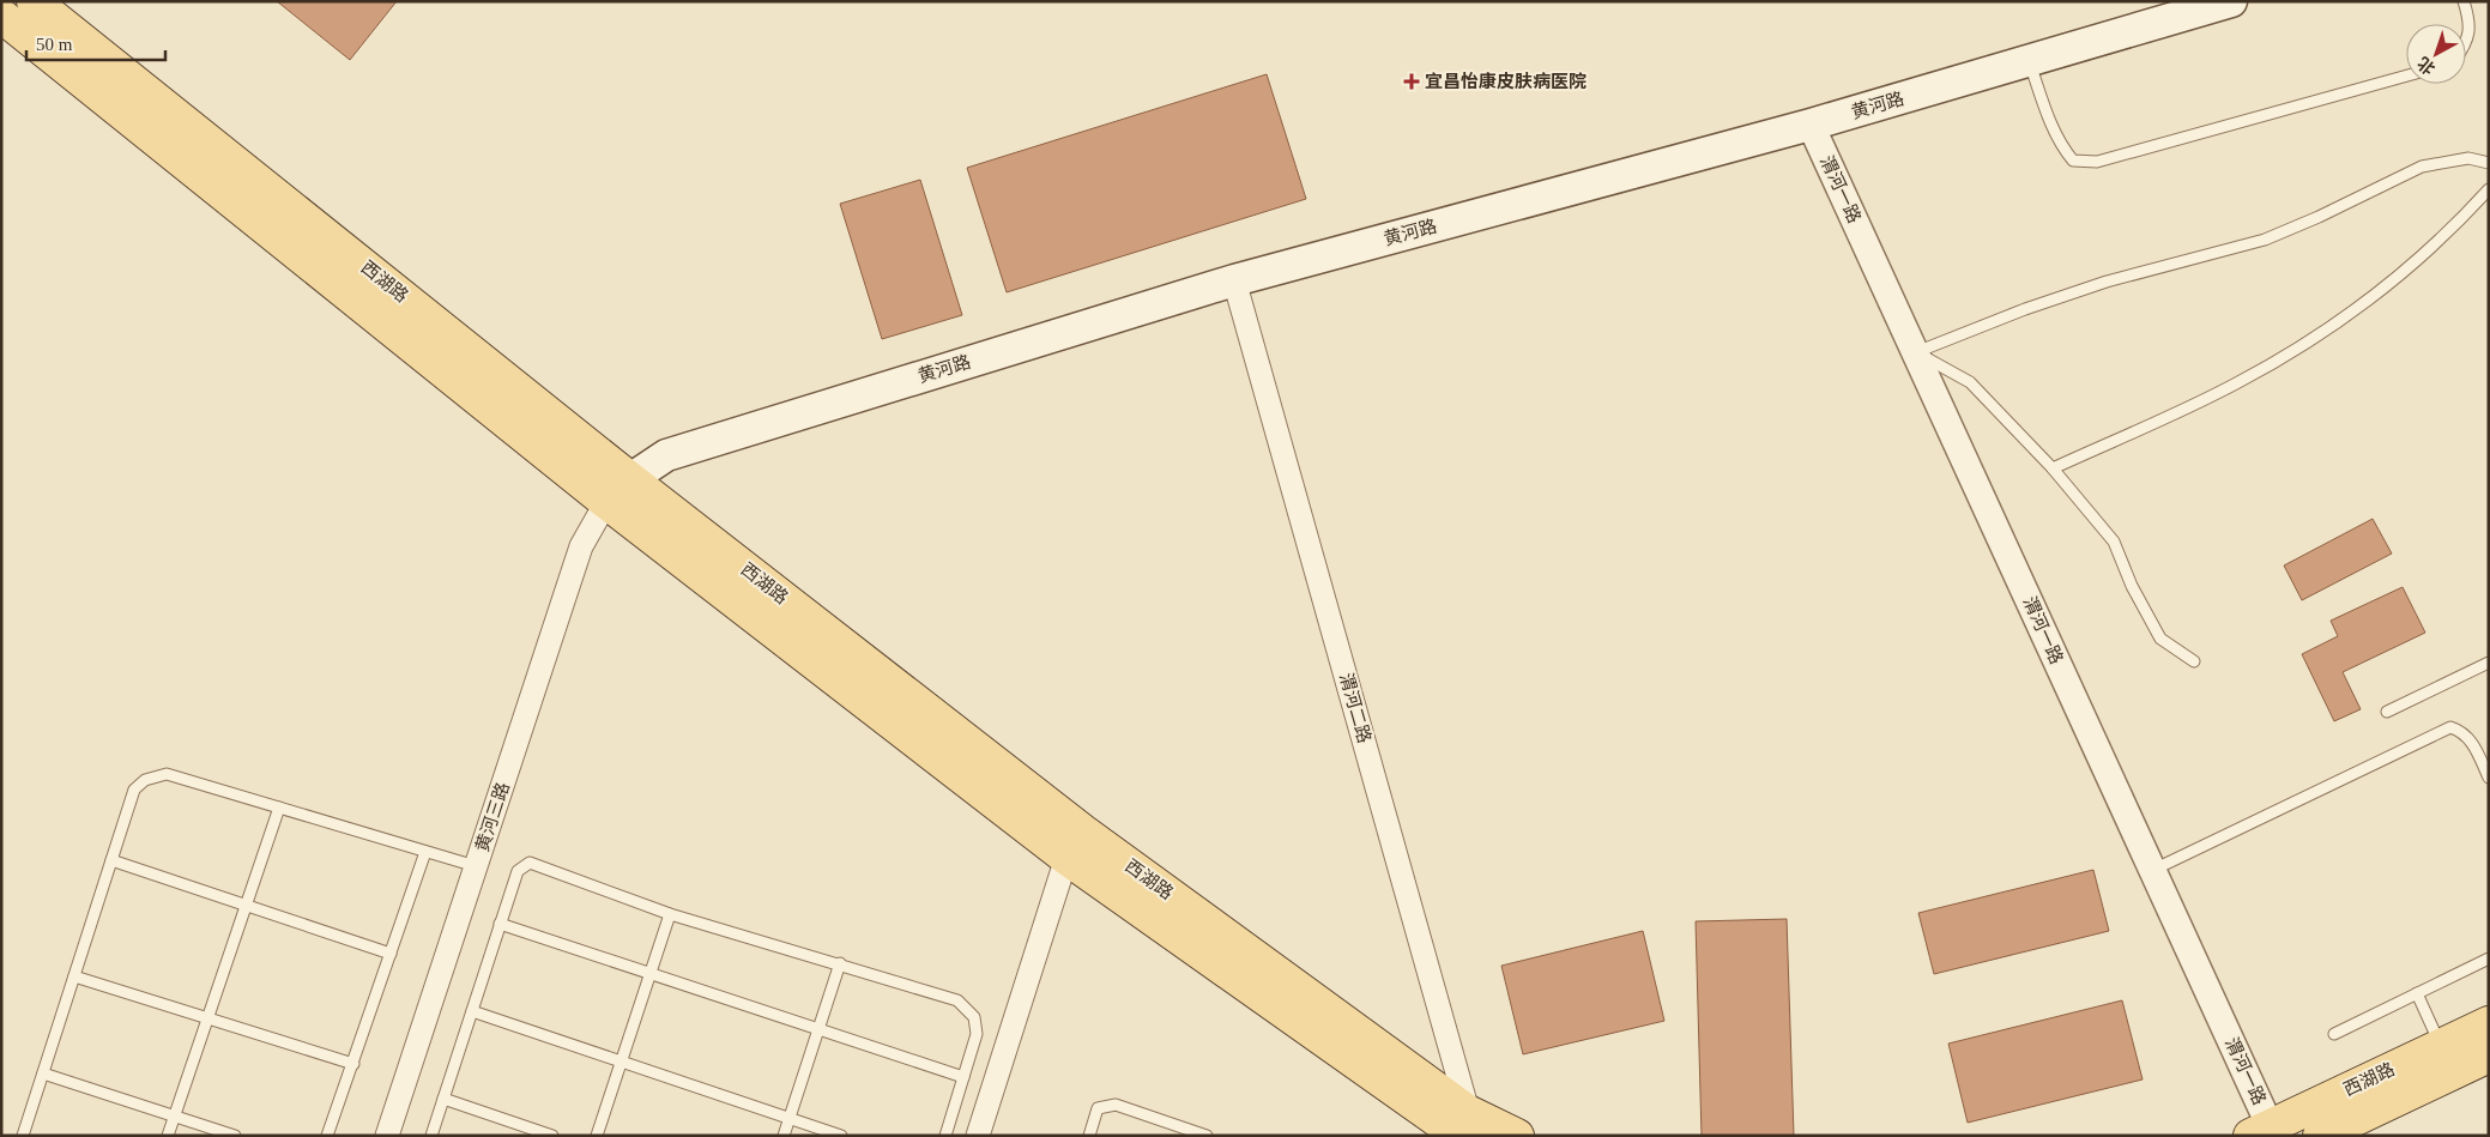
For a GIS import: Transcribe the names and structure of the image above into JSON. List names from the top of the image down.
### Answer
{
  "streets": {
    "main road": ["黄河路", "西湖路"],
    "street": ["渭河一路", "渭河二路", "黄河三路"]
  },
  "crossings": [
    ["黄河路", "渭河一路"],
    ["黄河路", "西湖路"],
    ["黄河路", "渭河二路"],
    ["黄河路", "黄河三路"],
    ["渭河一路", "西湖路"],
    ["西湖路", "渭河二路"],
    ["西湖路", "黄河三路"]
  ],
  "places": {
    "health": ["宜昌怡康皮肤病医院"]
  },
  "scale_bar": "50 m",
  "north": "bottom left"
}
